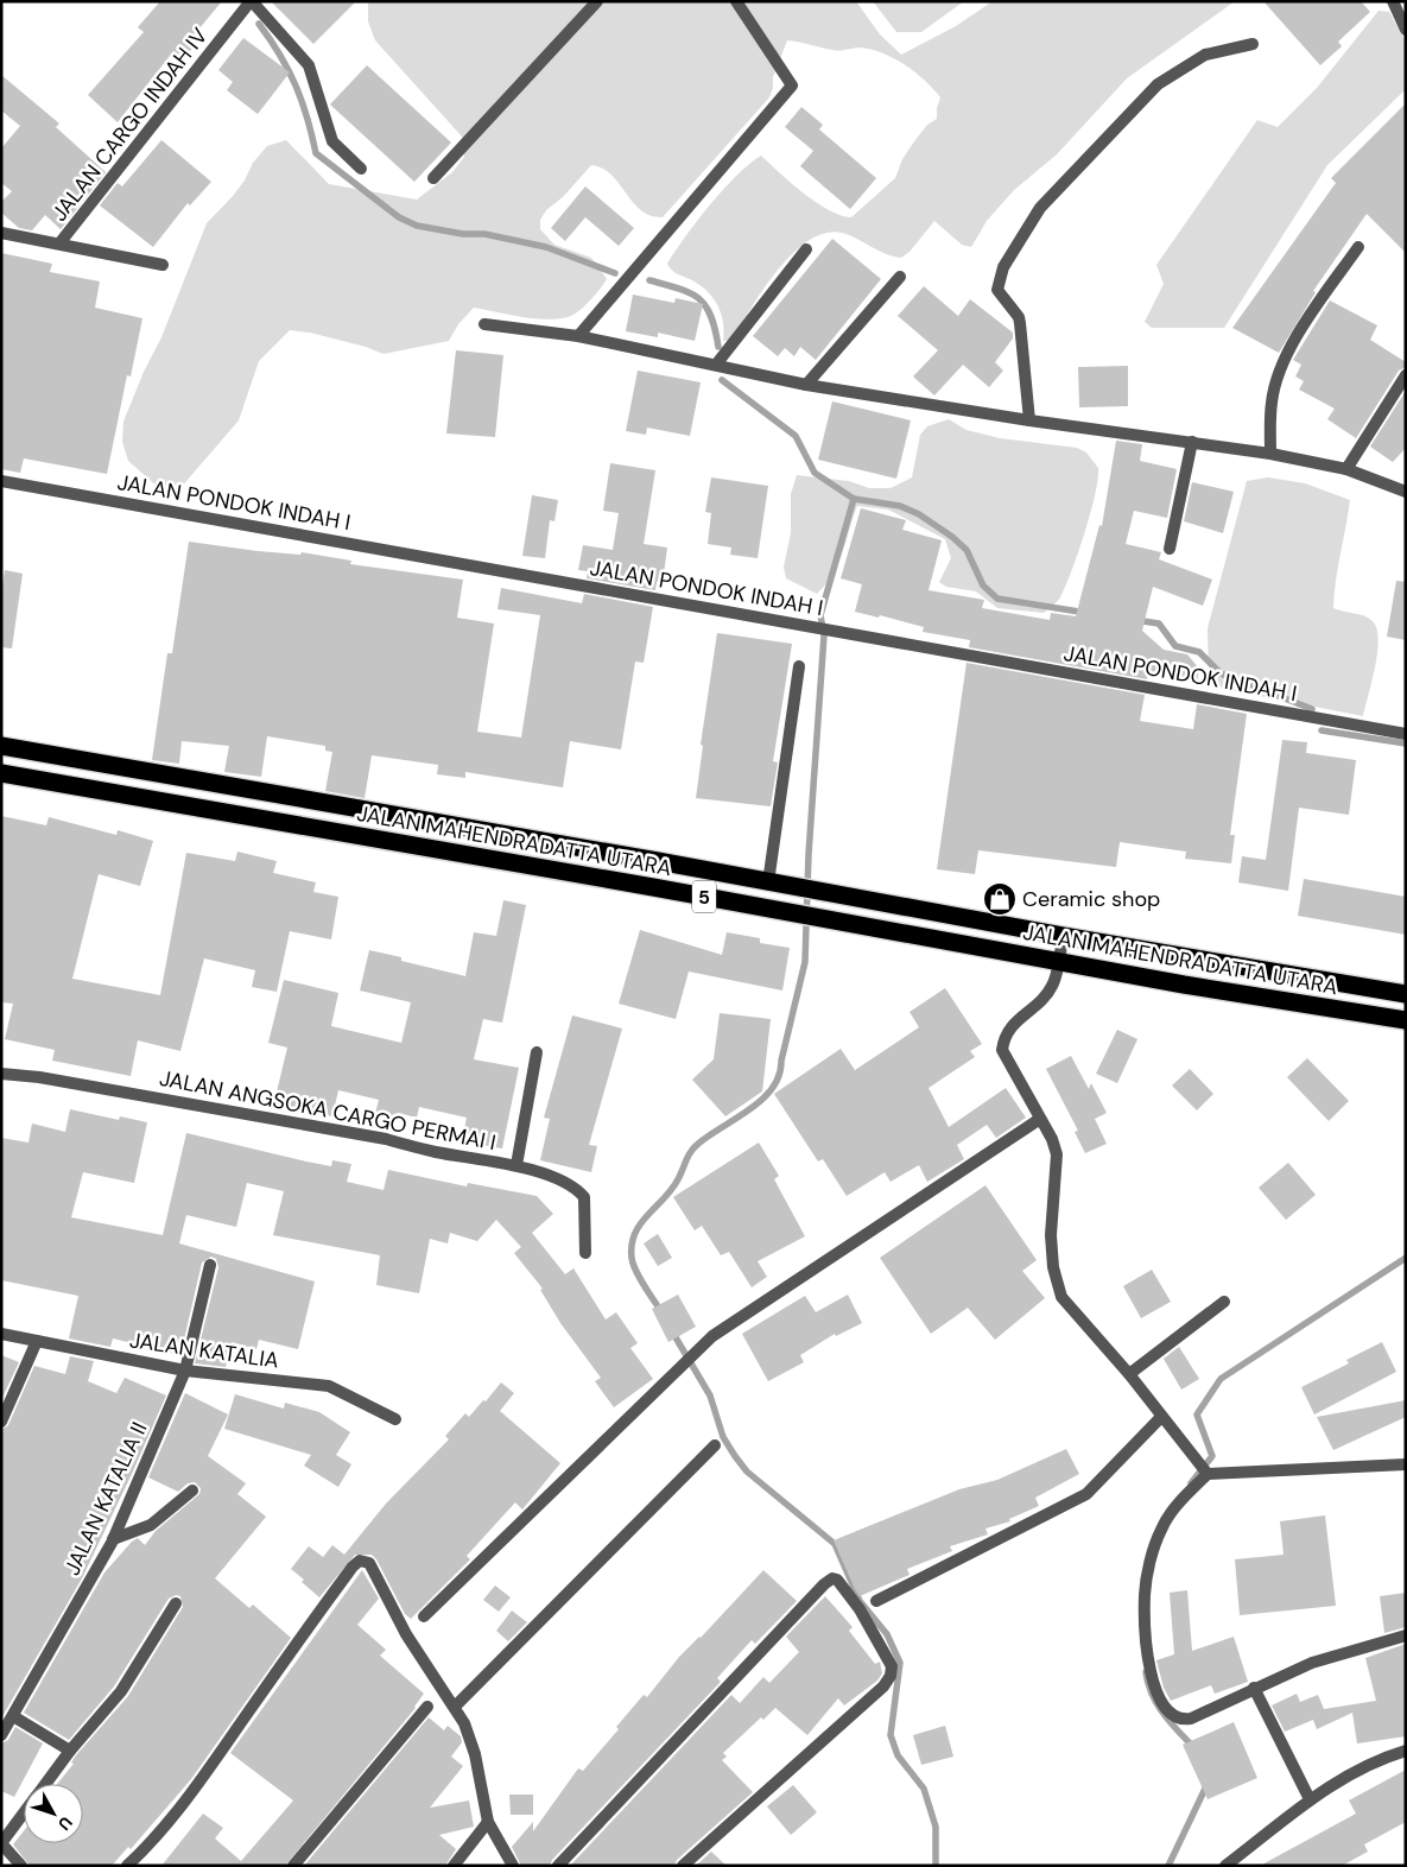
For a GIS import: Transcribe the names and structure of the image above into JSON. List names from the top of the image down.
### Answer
{
  "streets": {
    "highway": ["JALAN MAHENDRADATTA UTARA", "5"],
    "street": [
      "JALAN CARGO INDAH IV",
      "JALAN PONDOK INDAH I",
      "JALAN ANGSOKA CARGO PERMAI I",
      "JALAN KATALIA",
      "JALAN KATALIA II"
    ]
  },
  "crossings": [
    ["JALAN KATALIA", "JALAN KATALIA II"]
  ],
  "places": {
    "shop": ["Ceramic shop"]
  },
  "north": "bottom right"
}
